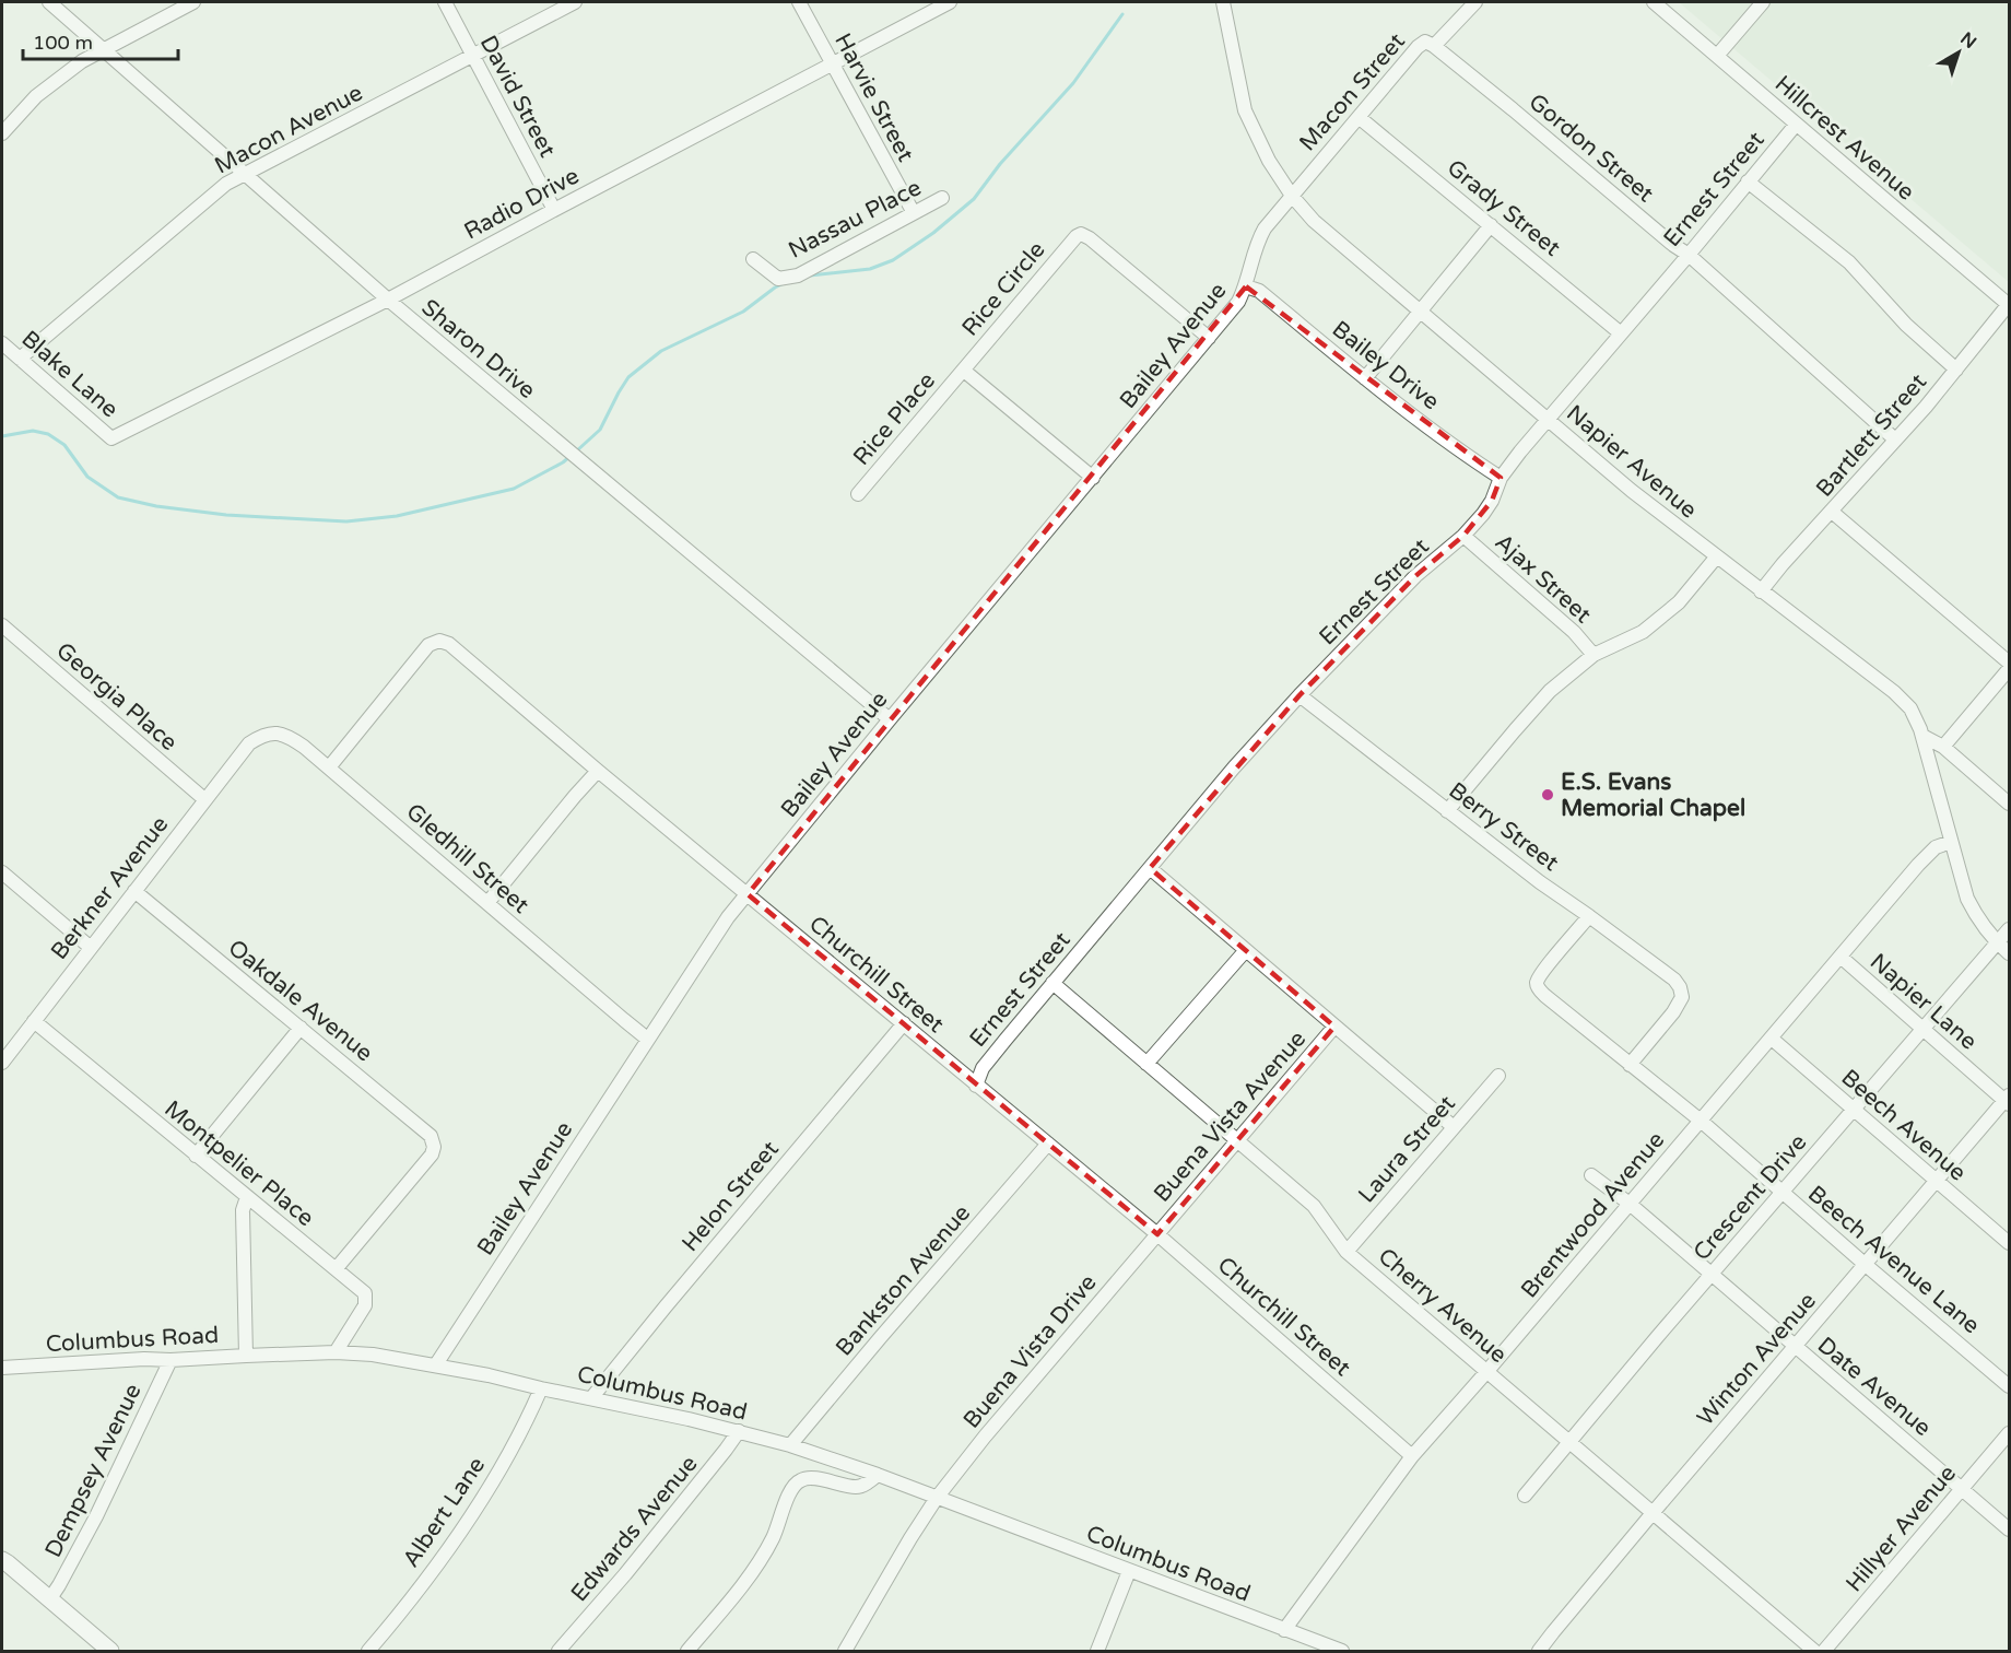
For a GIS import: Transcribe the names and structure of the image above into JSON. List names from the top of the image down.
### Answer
{
  "streets": {
    "street": [
      "Macon Street",
      "David Street",
      "Harvie Street",
      "Macon Avenue",
      "Hillcrest Avenue",
      "Gordon Street",
      "Ernest Street",
      "Radio Drive",
      "Grady Street",
      "Nassau Place",
      "Rice Circle",
      "Bailey Avenue",
      "Sharon Drive",
      "Bailey Drive",
      "Blake Lane",
      "Rice Place",
      "Bartlett Street",
      "Napier Avenue",
      "Ajax Street",
      "Georgia Place",
      "Berry Street",
      "Gledhill Street",
      "Berkner Avenue",
      "Churchill Street",
      "Oakdale Avenue",
      "Napier Lane",
      "Buena Vista Avenue",
      "Beech Avenue",
      "Laura Street",
      "Montpelier Place",
      "Helon Street",
      "Crescent Drive",
      "Brentwood Avenue",
      "Beech Avenue Lane",
      "Bankston Avenue",
      "Cherry Avenue",
      "Columbus Road",
      "Buena Vista Drive",
      "Winton Avenue",
      "Date Avenue",
      "Dempsey Avenue",
      "Albert Lane",
      "Edwards Avenue",
      "Hillyer Avenue"
    ]
  },
  "crossings": [
    ["Macon Street", "Gordon Street"],
    ["Macon Street", "Grady Street"],
    ["Macon Street", "Bailey Avenue"],
    ["Macon Street", "Napier Avenue"],
    ["David Street", "Macon Avenue"],
    ["David Street", "Radio Drive"],
    ["Harvie Street", "Radio Drive"],
    ["Harvie Street", "Nassau Place"],
    ["Macon Avenue", "Sharon Drive"],
    ["Macon Avenue", "Blake Lane"],
    ["Hillcrest Avenue", "Ernest Street"],
    ["Hillcrest Avenue", "Bartlett Street"],
    ["Gordon Street", "Ernest Street"],
    ["Gordon Street", "Bartlett Street"],
    ["Ernest Street", "Grady Street"],
    ["Ernest Street", "Bailey Drive"],
    ["Ernest Street", "Napier Avenue"],
    ["Ernest Street", "Ajax Street"],
    ["Ernest Street", "Berry Street"],
    ["Ernest Street", "Churchill Street"],
    ["Ernest Street", "Cherry Avenue"],
    ["Radio Drive", "Sharon Drive"],
    ["Radio Drive", "Blake Lane"],
    ["Rice Circle", "Bailey Avenue"],
    ["Rice Circle", "Rice Place"],
    ["Bailey Avenue", "Sharon Drive"],
    ["Bailey Avenue", "Bailey Drive"],
    ["Bailey Avenue", "Napier Avenue"],
    ["Bailey Avenue", "Gledhill Street"],
    ["Bailey Avenue", "Churchill Street"],
    ["Bailey Avenue", "Columbus Road"],
    ["Bartlett Street", "Napier Avenue"],
    ["Napier Avenue", "Crescent Drive"],
    ["Napier Avenue", "Brentwood Avenue"],
    ["Georgia Place", "Berkner Avenue"],
    ["Berry Street", "Beech Avenue Lane"],
    ["Gledhill Street", "Berkner Avenue"],
    ["Gledhill Street", "Churchill Street"],
    ["Berkner Avenue", "Oakdale Avenue"],
    ["Berkner Avenue", "Montpelier Place"],
    ["Churchill Street", "Buena Vista Avenue"],
    ["Churchill Street", "Helon Street"],
    ["Churchill Street", "Brentwood Avenue"],
    ["Churchill Street", "Bankston Avenue"],
    ["Churchill Street", "Buena Vista Drive"],
    ["Oakdale Avenue", "Montpelier Place"],
    ["Napier Lane", "Crescent Drive"],
    ["Napier Lane", "Brentwood Avenue"],
    ["Napier Lane", "Winton Avenue"],
    ["Buena Vista Avenue", "Cherry Avenue"],
    ["Buena Vista Avenue", "Buena Vista Drive"],
    ["Beech Avenue", "Crescent Drive"],
    ["Beech Avenue", "Brentwood Avenue"],
    ["Beech Avenue", "Winton Avenue"],
    ["Laura Street", "Cherry Avenue"],
    ["Montpelier Place", "Columbus Road"],
    ["Helon Street", "Columbus Road"],
    ["Crescent Drive", "Beech Avenue Lane"],
    ["Crescent Drive", "Cherry Avenue"],
    ["Crescent Drive", "Date Avenue"],
    ["Brentwood Avenue", "Beech Avenue Lane"],
    ["Brentwood Avenue", "Cherry Avenue"],
    ["Brentwood Avenue", "Columbus Road"],
    ["Brentwood Avenue", "Date Avenue"],
    ["Beech Avenue Lane", "Winton Avenue"],
    ["Bankston Avenue", "Columbus Road"],
    ["Cherry Avenue", "Winton Avenue"],
    ["Columbus Road", "Buena Vista Drive"],
    ["Columbus Road", "Dempsey Avenue"],
    ["Columbus Road", "Albert Lane"],
    ["Columbus Road", "Edwards Avenue"],
    ["Winton Avenue", "Date Avenue"],
    ["Date Avenue", "Hillyer Avenue"]
  ],
  "places": ["E.S. Evans Memorial Chapel"],
  "scale_bar": "100 m",
  "north": "top right"
}
